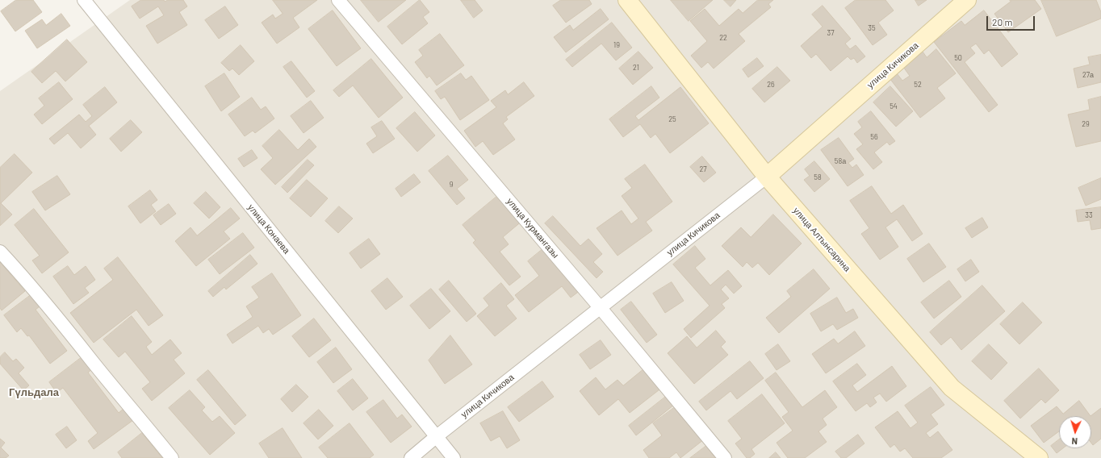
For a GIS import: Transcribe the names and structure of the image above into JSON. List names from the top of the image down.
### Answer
{
  "streets": {
    "street": [
      "улица Кичикова",
      "улица Курмангазы",
      "улица Конаева",
      "улица Алтынсарина"
    ]
  },
  "crossings": [
    ["улица Кичикова", "улица Курмангазы"],
    ["улица Кичикова", "улица Конаева"],
    ["улица Кичикова", "улица Алтынсарина"]
  ],
  "districts": ["Гүльдала"],
  "house_numbers": [
    "35",
    "37",
    "22",
    "19",
    "50",
    "21",
    "27а",
    "26",
    "52",
    "54",
    "25",
    "29",
    "56",
    "58а",
    "27",
    "58",
    "9",
    "33"
  ],
  "scale_bar": "20 m",
  "north": "bottom"
}
